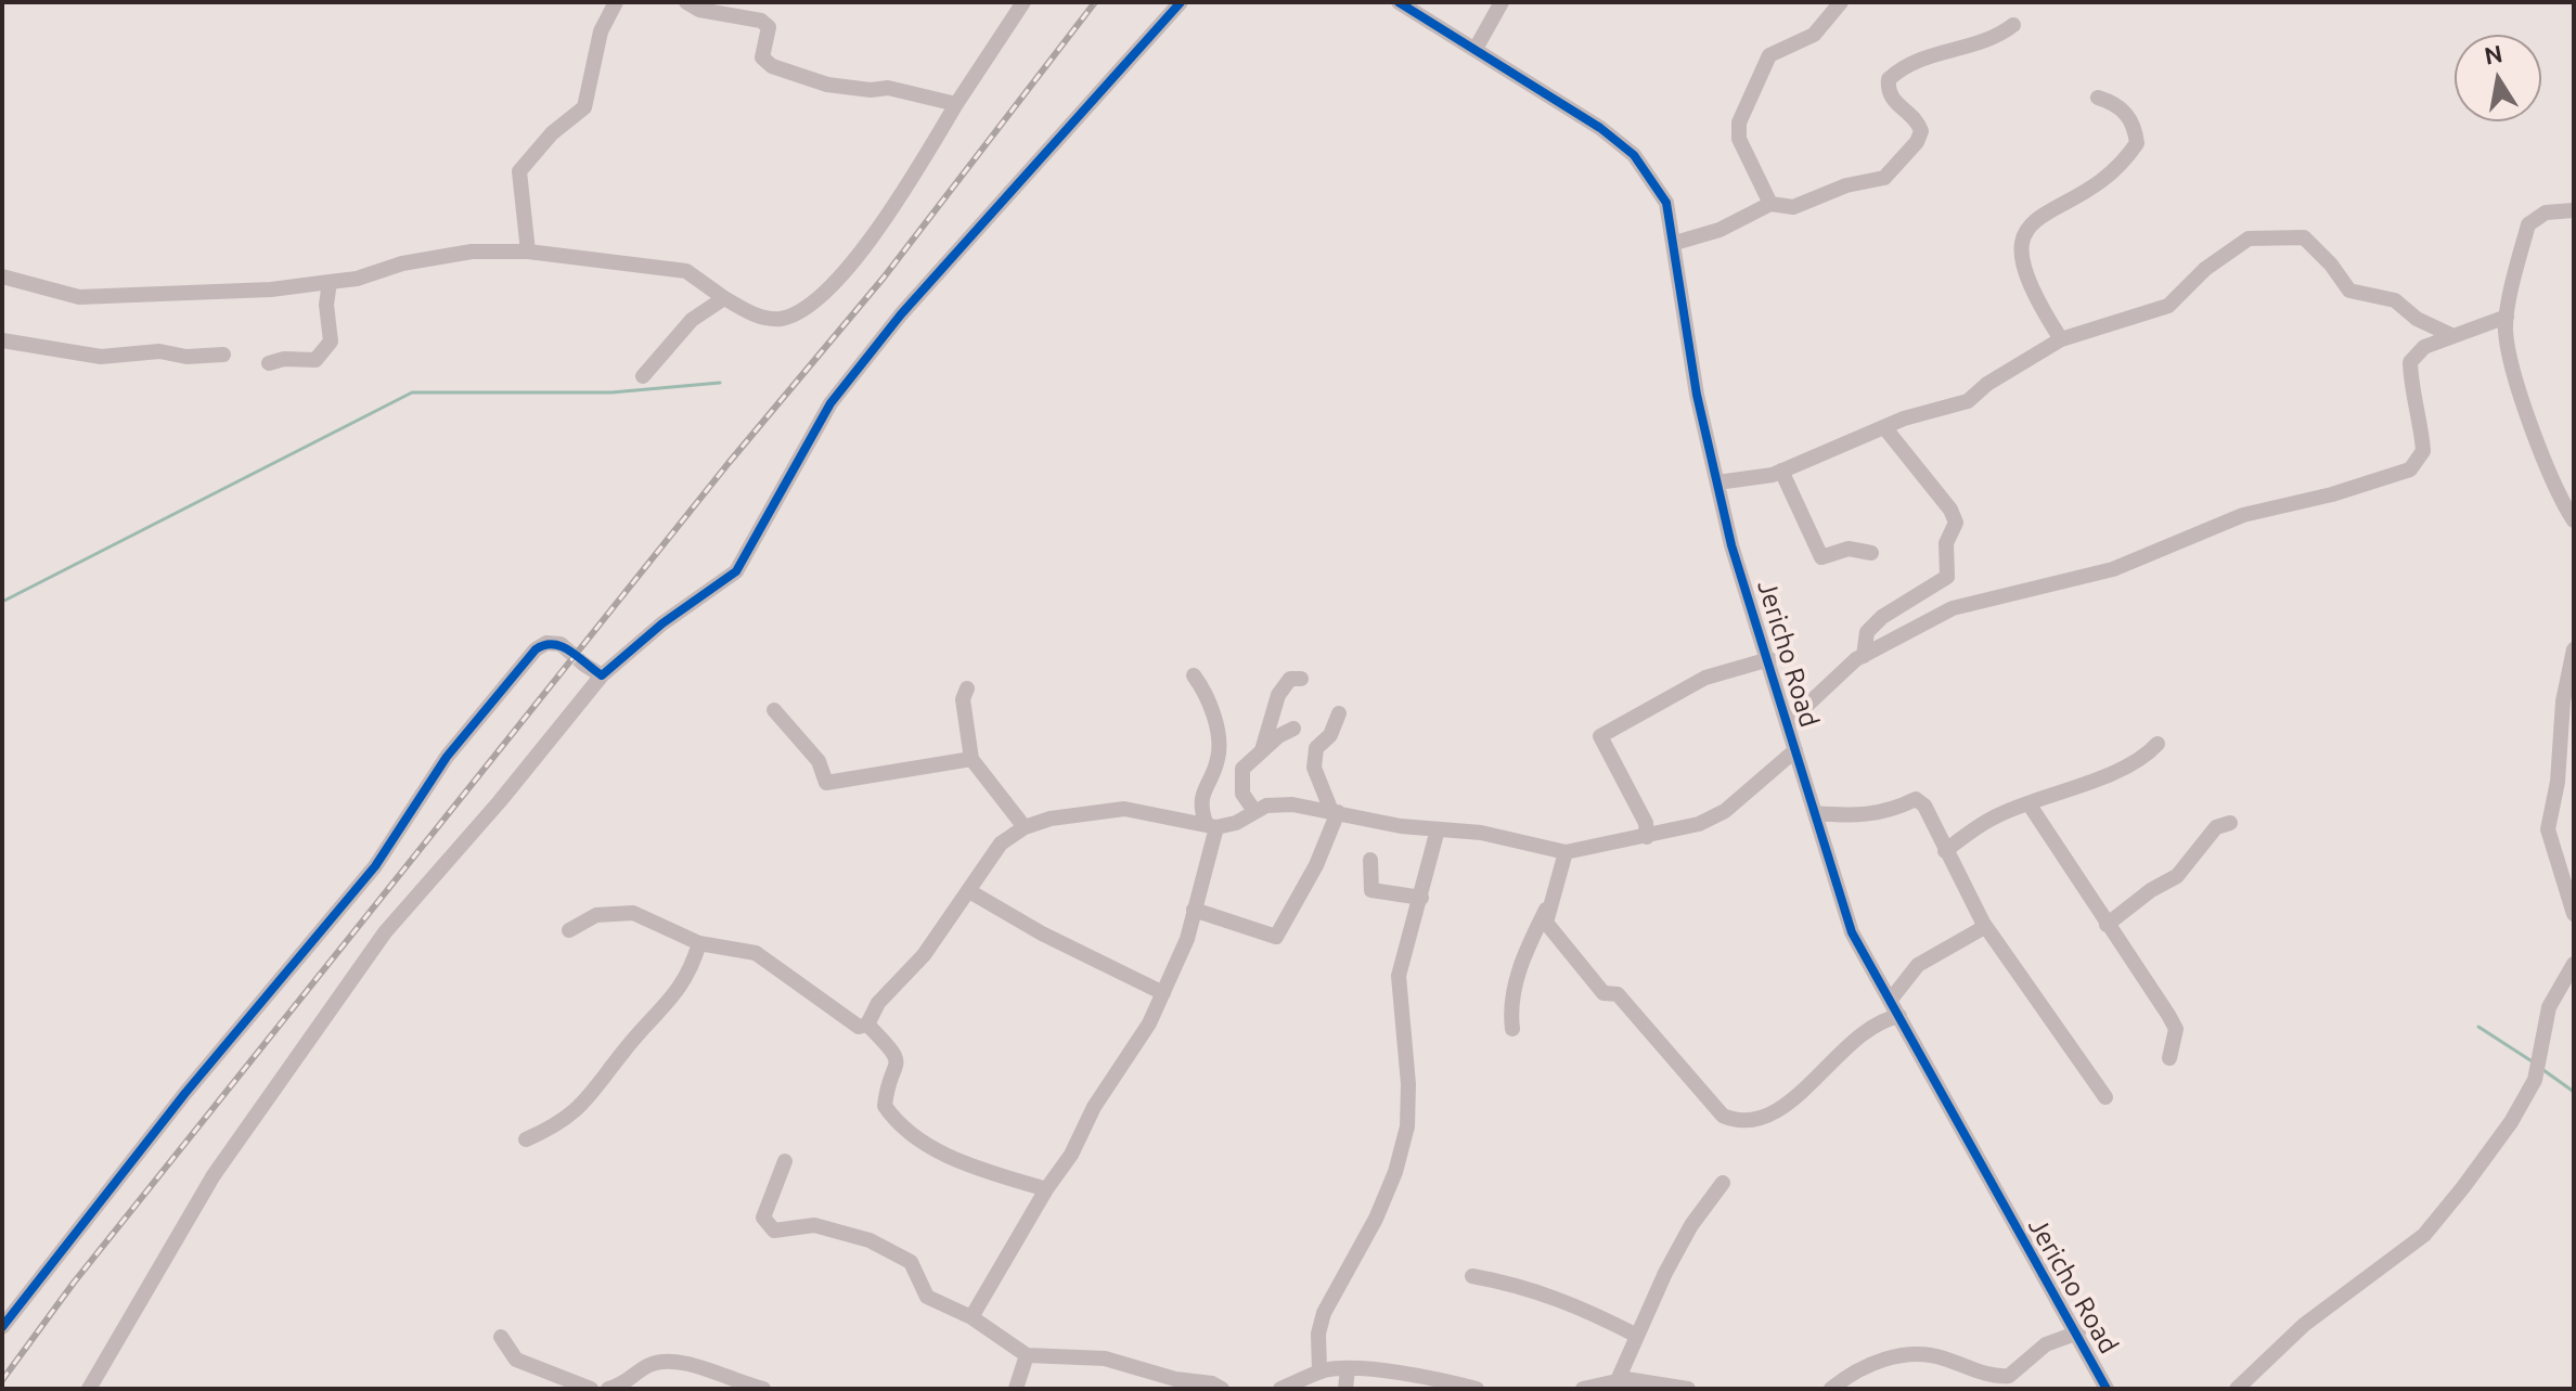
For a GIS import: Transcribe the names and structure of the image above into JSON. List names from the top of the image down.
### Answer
{
  "streets": {
    "street": ["Jericho Road"]
  },
  "north": "top"
}
